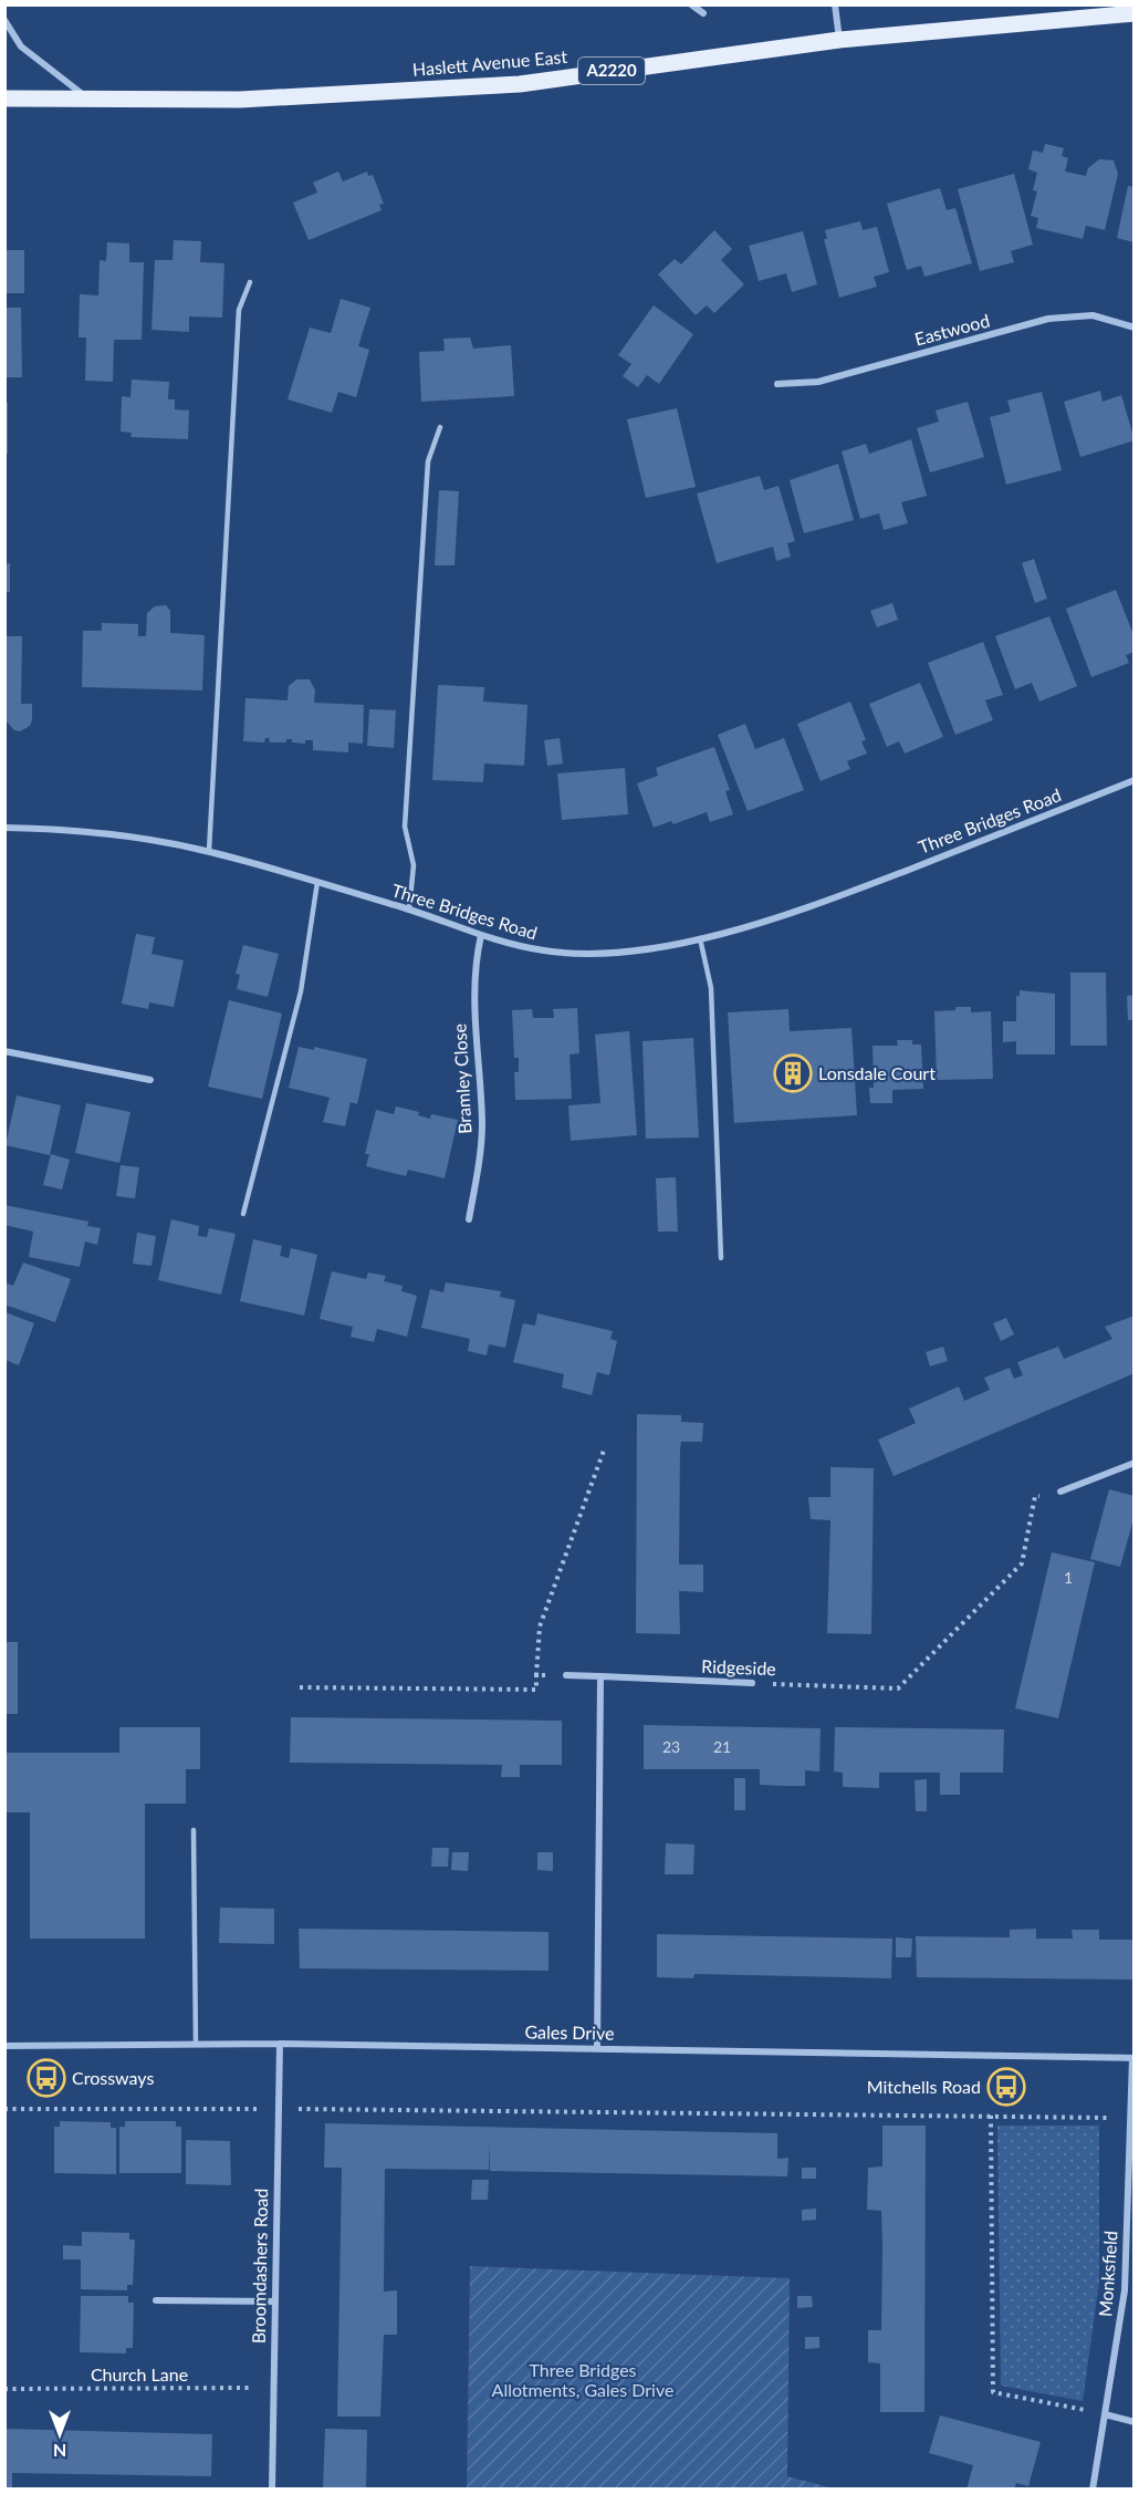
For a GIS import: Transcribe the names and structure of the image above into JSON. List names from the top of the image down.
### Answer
{
  "streets": {
    "main road": ["Haslett Avenue East", "A2220"],
    "street": [
      "Eastwood",
      "Three Bridges Road",
      "Bramley Close",
      "Ridgeside",
      "Gales Drive",
      "Broomdashers Road",
      "Monksfield"
    ],
    "path": ["Church Lane"]
  },
  "crossings": [
    ["Three Bridges Road", "Bramley Close"],
    ["Gales Drive", "Broomdashers Road"],
    ["Gales Drive", "Monksfield"],
    ["Broomdashers Road", "Church Lane"]
  ],
  "parks": ["Three Bridges Allotments, Gales Drive"],
  "places": {
    "building": ["Lonsdale Court"],
    "bus stop": ["Crossways", "Mitchells Road"]
  },
  "house_numbers": ["1", "23", "21"],
  "north": "bottom"
}
